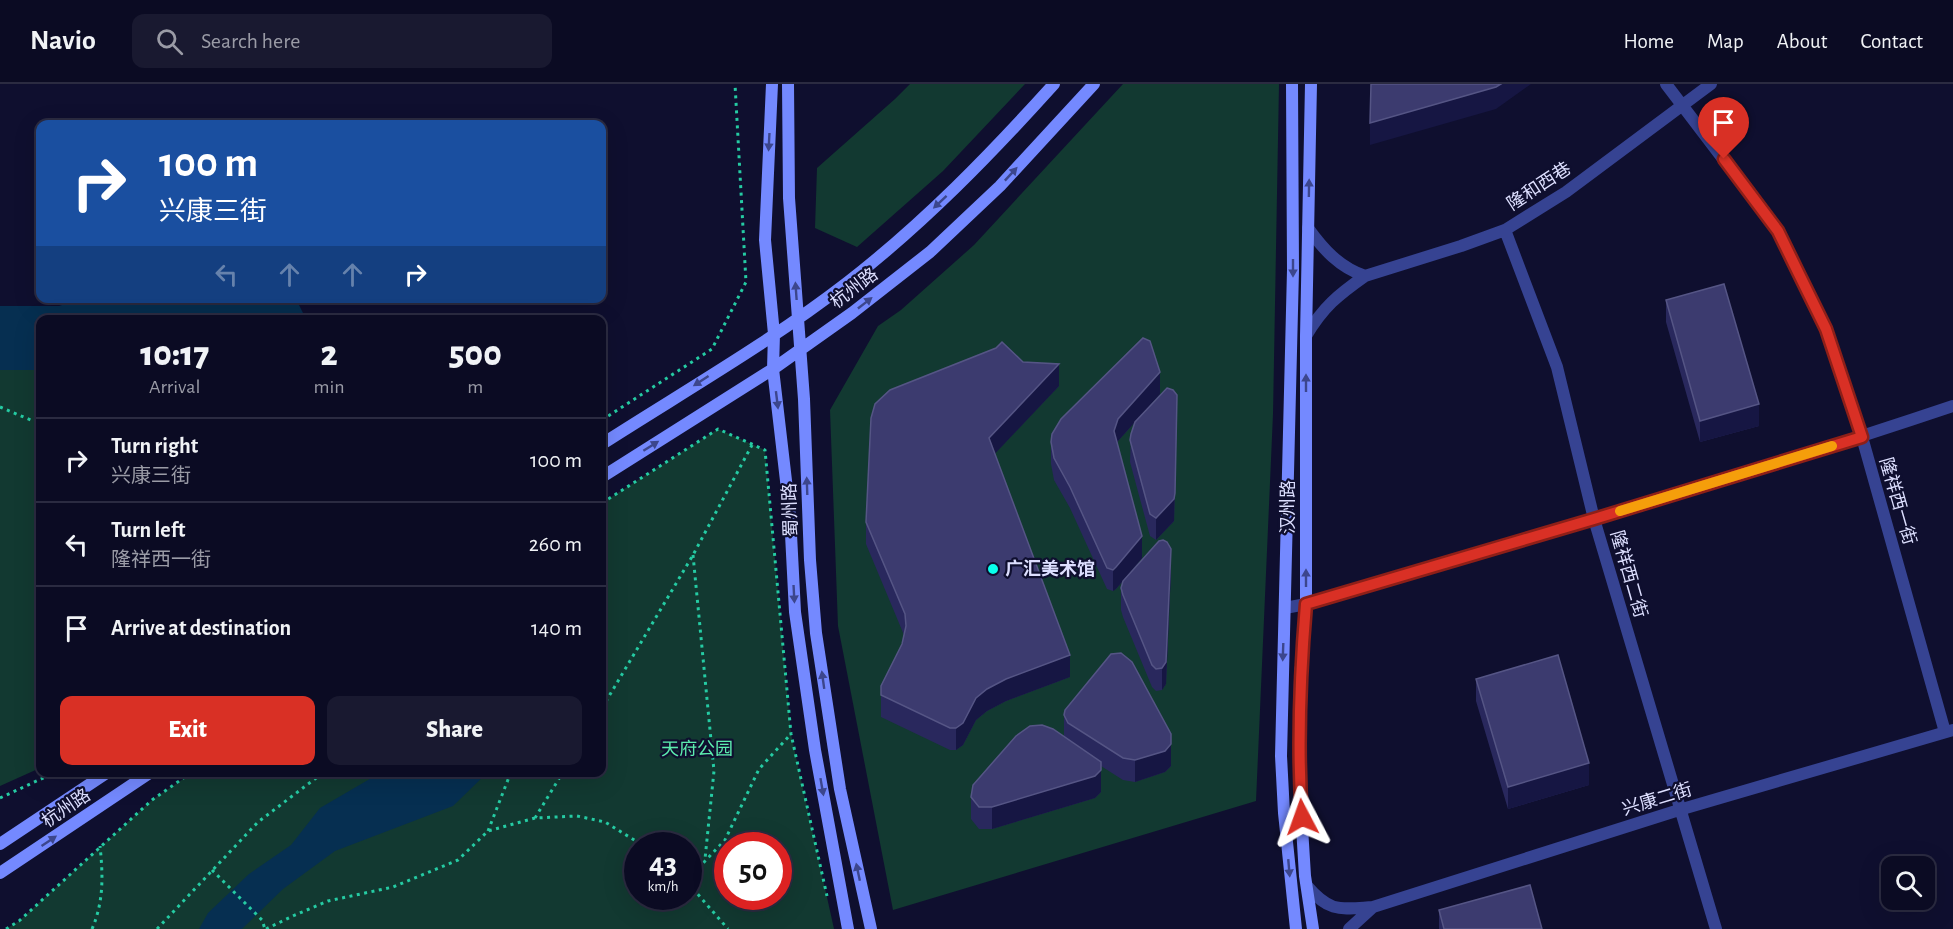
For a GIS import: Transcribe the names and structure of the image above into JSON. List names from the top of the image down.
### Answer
{
  "streets": {
    "main road": ["杭州路", "汉州路", "蜀州路"],
    "street": [
      "隆和西巷",
      "隆祥西一街",
      "隆祥西二街",
      "兴康二街"
    ]
  },
  "crossings": [
    ["隆和西巷", "隆祥西一街"],
    ["隆和西巷", "汉州路"],
    ["隆和西巷", "隆祥西二街"],
    ["杭州路", "蜀州路"],
    ["隆祥西一街", "兴康二街"],
    ["隆祥西二街", "兴康二街"]
  ],
  "parks": ["天府公园"],
  "places": ["广汇美术馆"],
  "page": {
    "header": "Navio",
    "search": "Search here",
    "nav": [
      "Home",
      "Map",
      "About",
      "Contact"
    ],
    "turn": ["100 m", "兴康三街"],
    "eta": [
      "10:17",
      "Arrival",
      "2",
      "min",
      "500",
      "m"
    ],
    "list": [
      {
        "name": "Turn right",
        "note": "兴康三街",
        "value": "100 m"
      },
      {
        "name": "Turn left",
        "note": "隆祥西一街",
        "value": "260 m"
      },
      {
        "name": "Arrive at destination",
        "value": "140 m"
      }
    ],
    "buttons": ["Exit", "Share"],
    "speed": "43 km/h",
    "limit": "50"
  }
}
